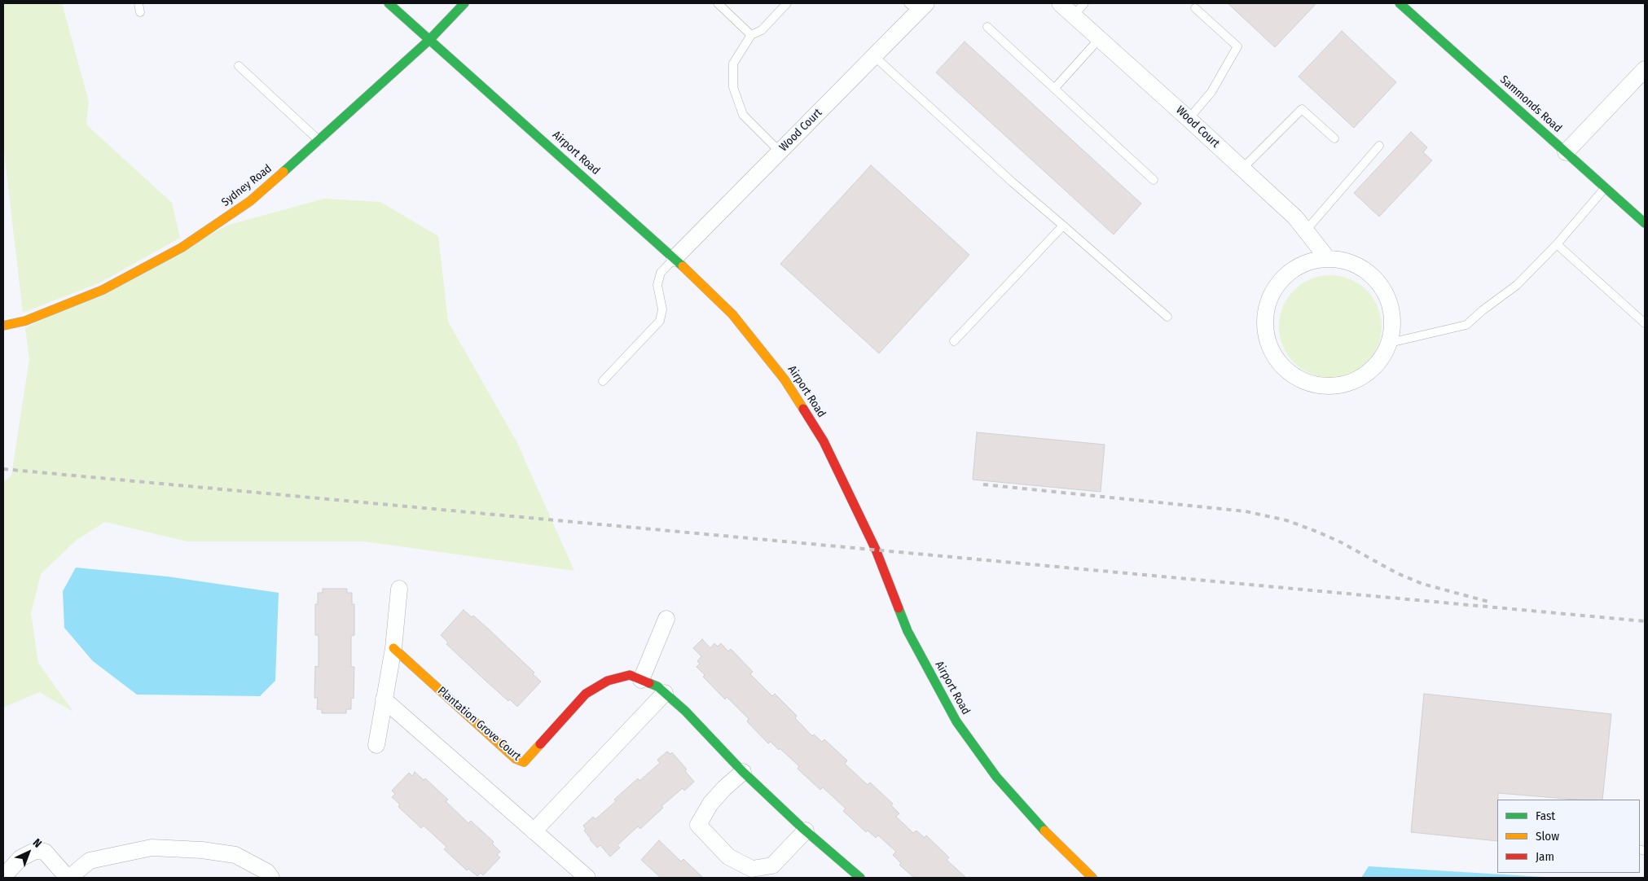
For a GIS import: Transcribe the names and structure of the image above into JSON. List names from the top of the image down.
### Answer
{
  "streets": {
    "street": [
      "Sammonds Road",
      "Wood Court",
      "Airport Road",
      "Sydney Road",
      "Plantation Grove Court"
    ]
  },
  "crossings": [
    ["Wood Court", "Airport Road"],
    ["Airport Road", "Sydney Road"]
  ],
  "legend": ["Fast", "Slow", "Jam"],
  "north": "top right"
}
